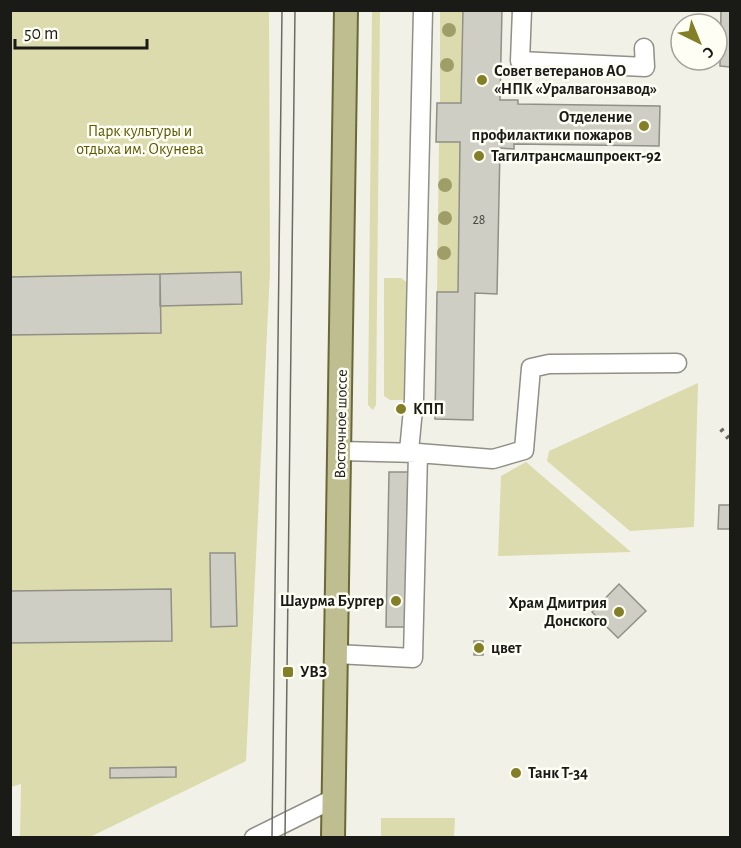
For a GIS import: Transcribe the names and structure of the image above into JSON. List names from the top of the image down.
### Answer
{
  "streets": {
    "main road": ["Восточное шоссе"]
  },
  "parks": ["Парк культуры и отдыха им. Окунева"],
  "places": {
    "other": [
      "Совет ветеранов АО «НПК «Уралвагонзавод»",
      "Отделение профилактики пожаров",
      "Тагилтрансмашпроект-92",
      "КПП",
      "Шаурма Бургер",
      "Храм Дмитрия Донского",
      "цвет",
      "Танк Т-34"
    ],
    "transit": ["УВЗ"]
  },
  "house_numbers": ["28"],
  "scale_bar": "50 m",
  "north": "bottom right"
}
